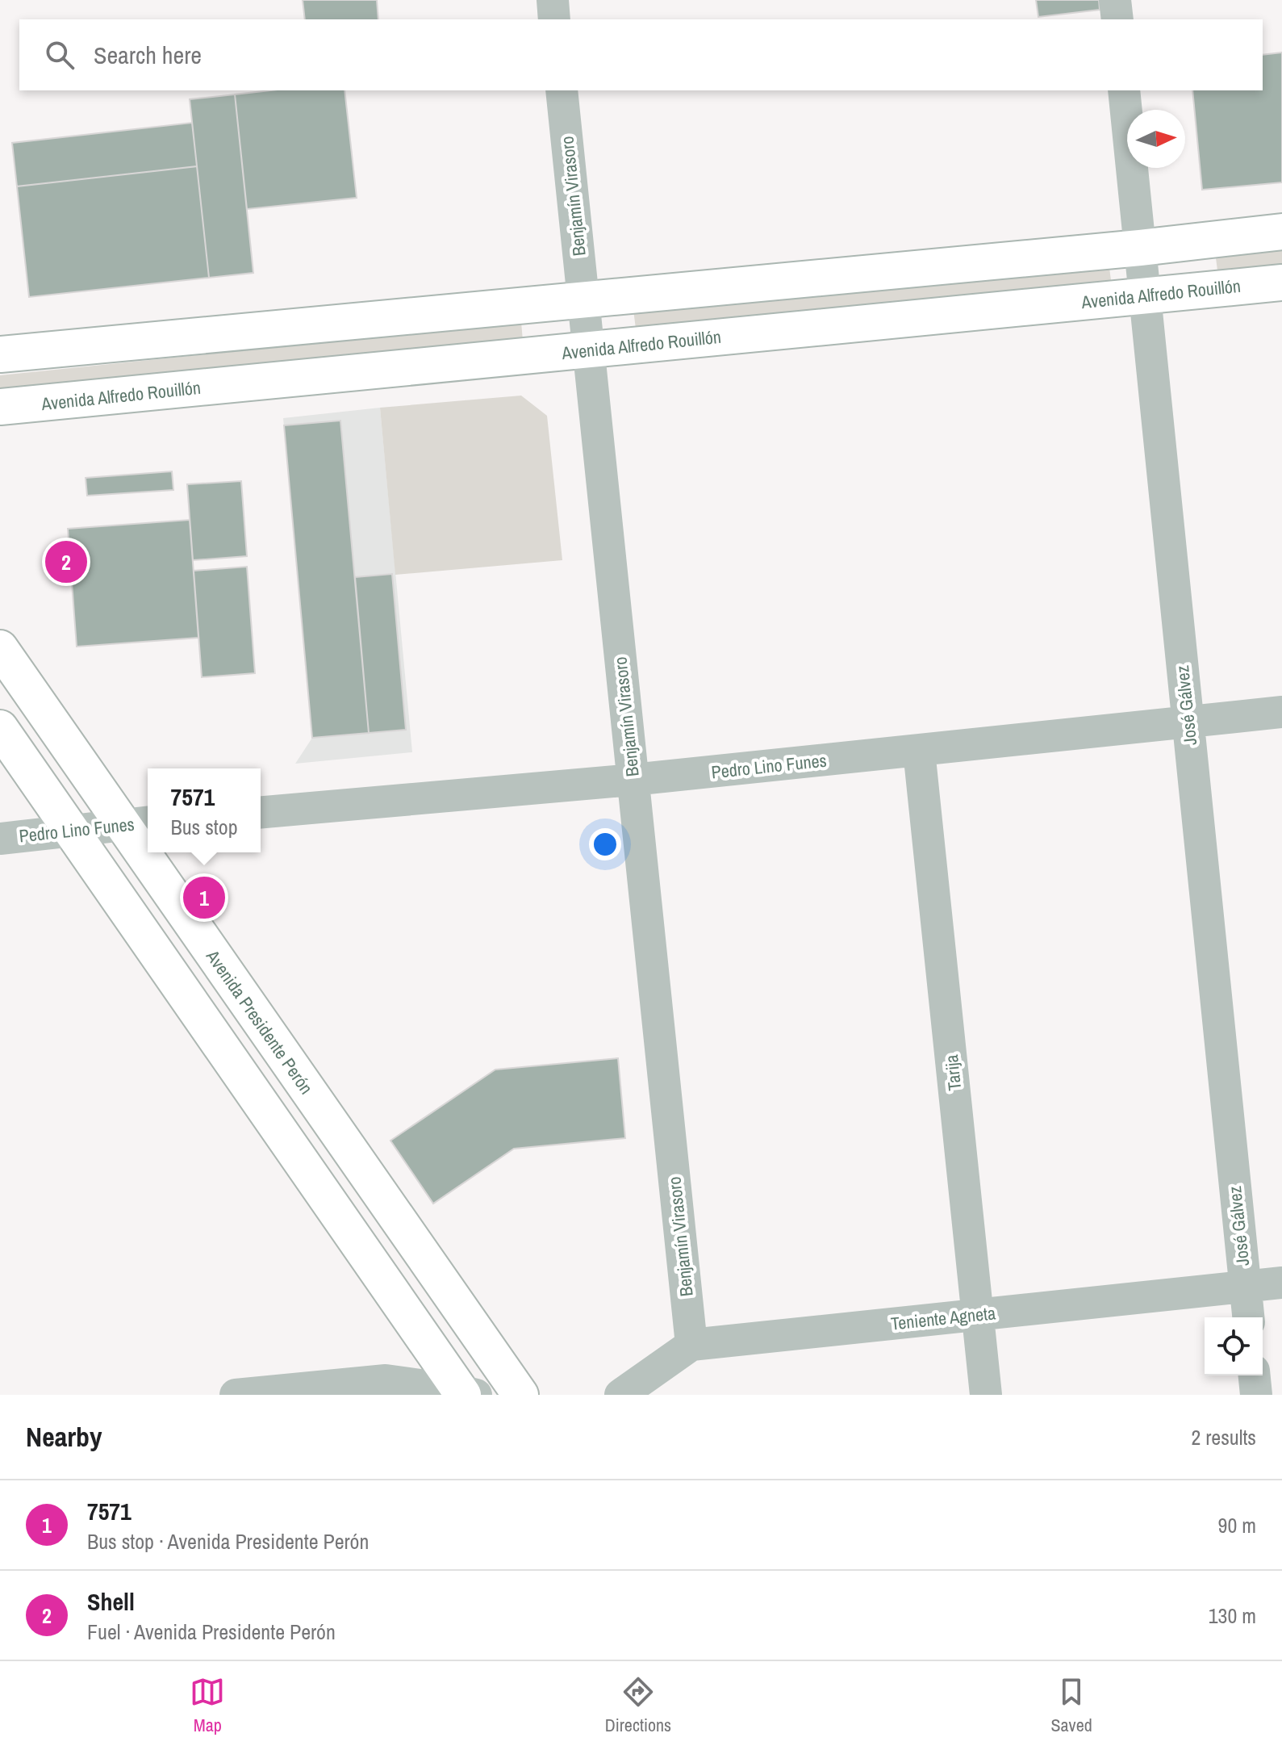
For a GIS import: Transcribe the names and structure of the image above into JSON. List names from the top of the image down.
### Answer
{
  "streets": {
    "street": [
      "Benjamín Virasoro",
      "Avenida Alfredo Rouillón",
      "José Gálvez",
      "Pedro Lino Funes",
      "Avenida Presidente Perón",
      "Tarija",
      "Teniente Agneta"
    ]
  },
  "crossings": [
    ["Benjamín Virasoro", "Avenida Alfredo Rouillón"],
    ["Benjamín Virasoro", "Pedro Lino Funes"],
    ["Benjamín Virasoro", "Teniente Agneta"],
    ["Avenida Alfredo Rouillón", "José Gálvez"],
    ["José Gálvez", "Pedro Lino Funes"],
    ["José Gálvez", "Teniente Agneta"],
    ["Pedro Lino Funes", "Avenida Presidente Perón"],
    ["Pedro Lino Funes", "Tarija"],
    ["Tarija", "Teniente Agneta"]
  ],
  "north": "right",
  "page": {
    "search": "Search here",
    "pins": ["2", "1"],
    "popup": ["7571", "Bus stop"],
    "heading": ["Nearby", "2 results"],
    "list": [
      {
        "mark": "1",
        "name": "7571",
        "note": "Bus stop · Avenida Presidente Perón",
        "value": "90 m"
      },
      {
        "mark": "2",
        "name": "Shell",
        "note": "Fuel · Avenida Presidente Perón",
        "value": "130 m"
      }
    ],
    "nav": ["Map", "Directions", "Saved"]
  }
}
